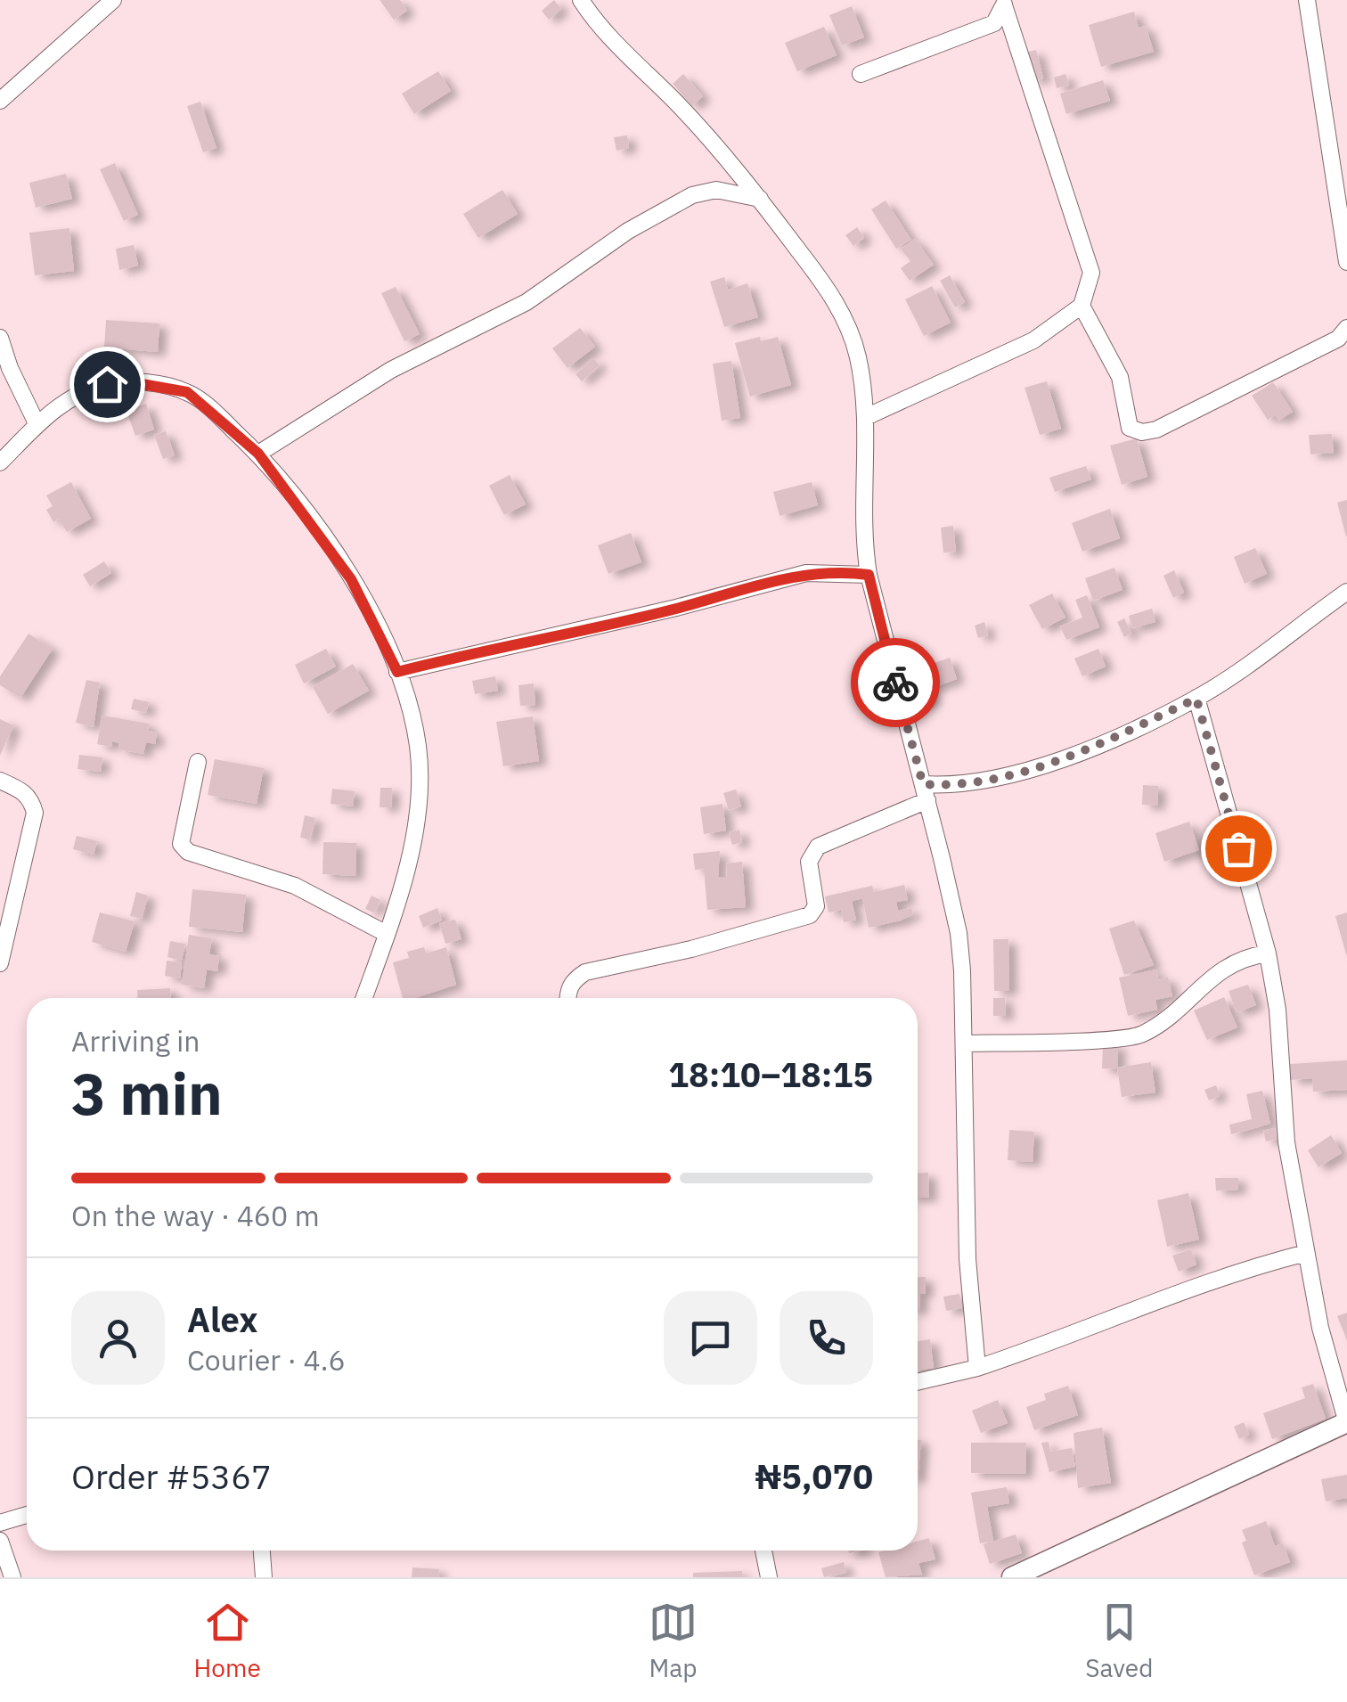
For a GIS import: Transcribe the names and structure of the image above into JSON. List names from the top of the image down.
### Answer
{
  "page": {
    "heading": ["3 min", "Arriving in", "18:10–18:15"],
    "panel": [
      "Alex",
      "Courier · 4.6",
      "Order #5367",
      "₦5,070"
    ],
    "bar": "On the way · 460 m",
    "tabs": ["Home", "Map", "Saved"]
  }
}
